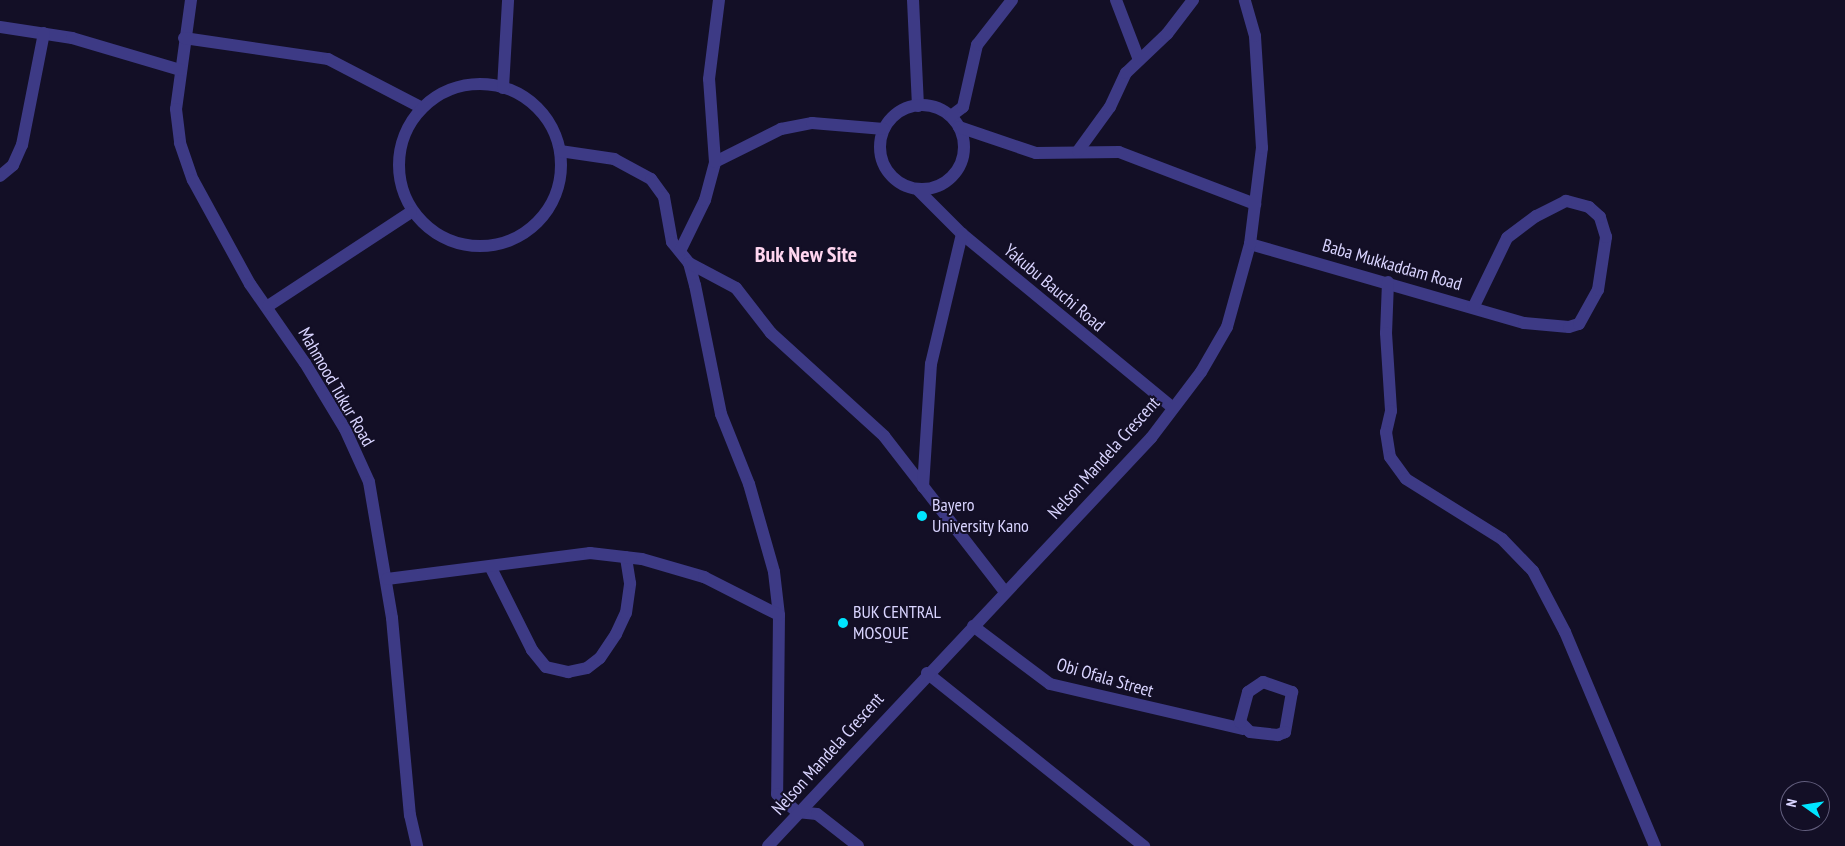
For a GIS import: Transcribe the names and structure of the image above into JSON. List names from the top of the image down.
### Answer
{
  "streets": {
    "street": [
      "Baba Mukkaddam Road",
      "Yakubu Bauchi Road",
      "Mahmood Tukur Road",
      "Nelson Mandela Crescent",
      "Obi Ofala Street"
    ]
  },
  "crossings": [
    ["Baba Mukkaddam Road", "Nelson Mandela Crescent"],
    ["Yakubu Bauchi Road", "Nelson Mandela Crescent"],
    ["Nelson Mandela Crescent", "Obi Ofala Street"]
  ],
  "districts": ["Buk New Site"],
  "places": ["Bayero University Kano", "BUK CENTRAL MOSQUE"],
  "north": "left"
}
